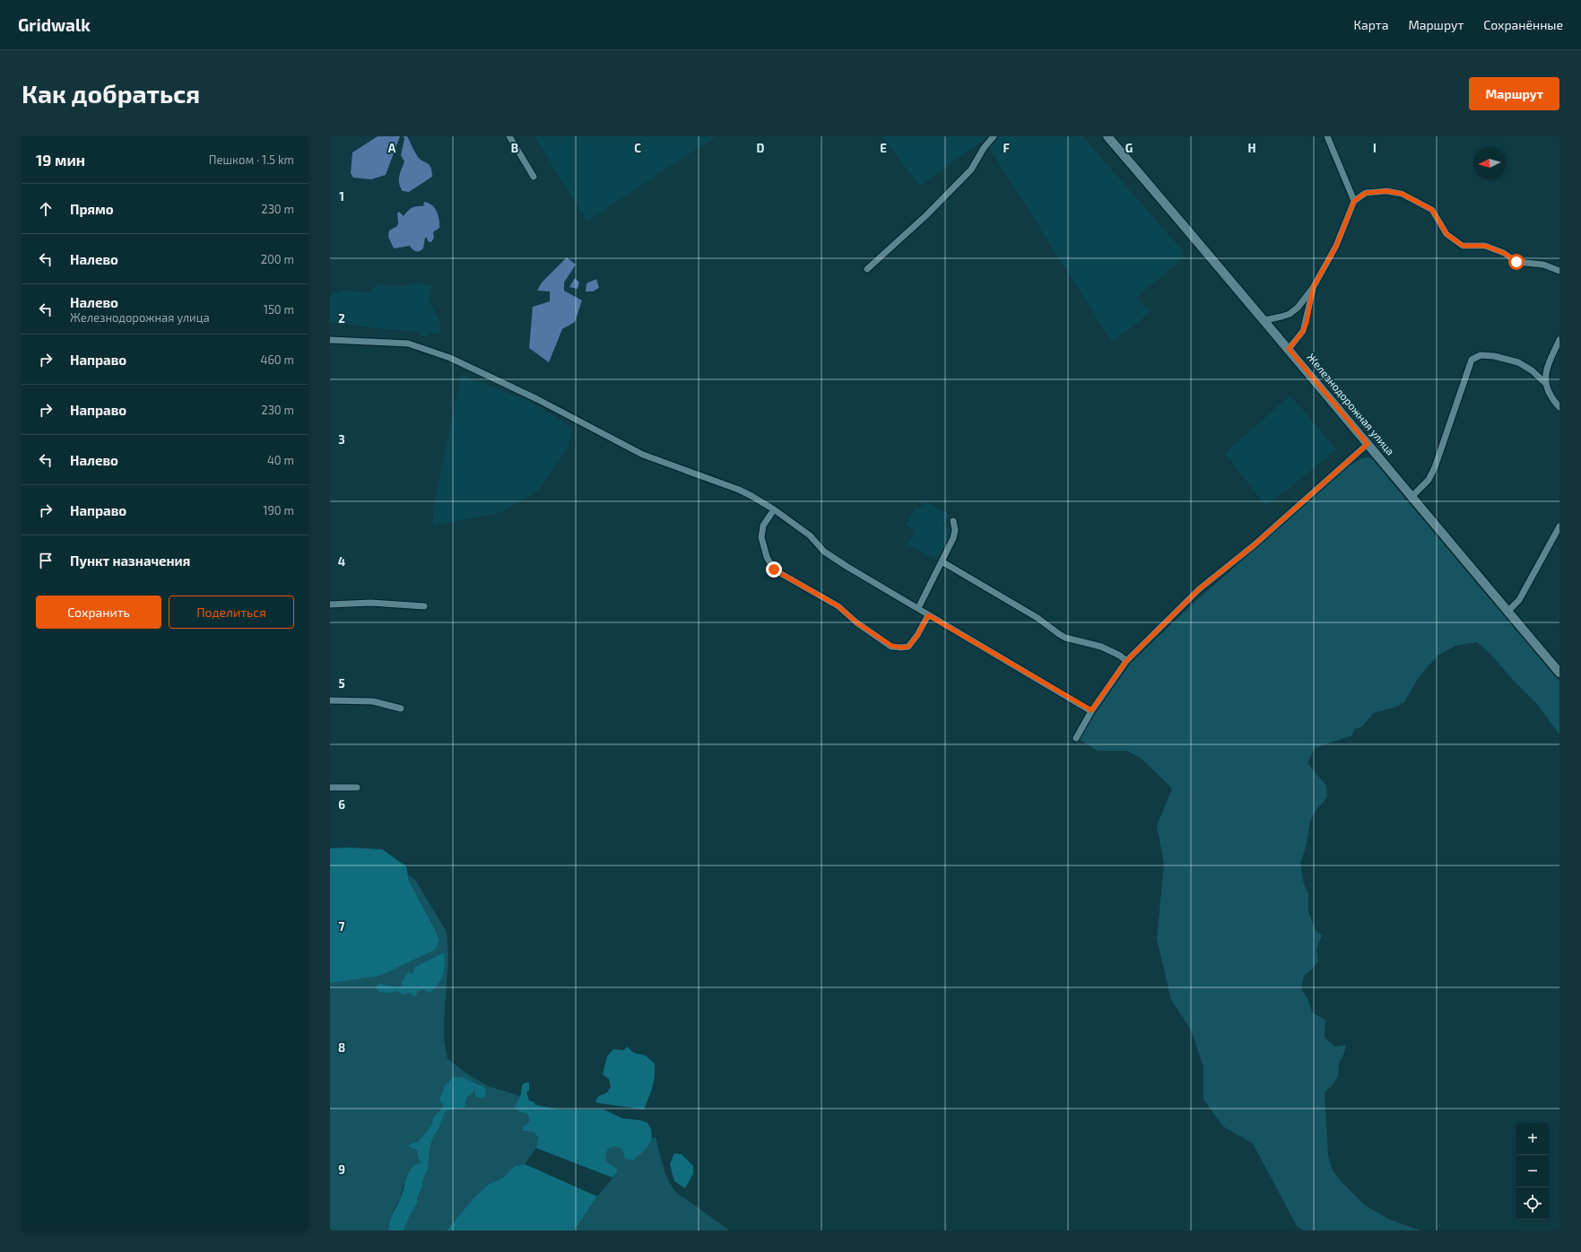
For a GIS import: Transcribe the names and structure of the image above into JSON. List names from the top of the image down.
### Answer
{
  "streets": {
    "street": ["Железнодорожная улица"]
  },
  "north": "left",
  "page": {
    "header": "Gridwalk",
    "nav": ["Карта", "Маршрут", "Сохранённые"],
    "buttons": [
      "Маршрут",
      ["Сохранить", "Поделиться"]
    ],
    "title": "Как добраться",
    "heading": ["19 мин", "Пешком · 1.5 km"],
    "list": [
      ["Прямо", "230 m"],
      ["Налево", "200 m"],
      ["Налево", "Железнодорожная улица", "150 m"],
      ["Направо", "460 m"],
      ["Направо", "230 m"],
      ["Налево", "40 m"],
      ["Направо", "190 m"],
      "Пункт назначения"
    ],
    "map_buttons": ["+", "−"]
  },
  "grid": {
    "columns": [
      "A",
      "B",
      "C",
      "D",
      "E",
      "F",
      "G",
      "H",
      "I"
    ],
    "rows": [
      "1",
      "2",
      "3",
      "4",
      "5",
      "6",
      "7",
      "8",
      "9"
    ]
  }
}
